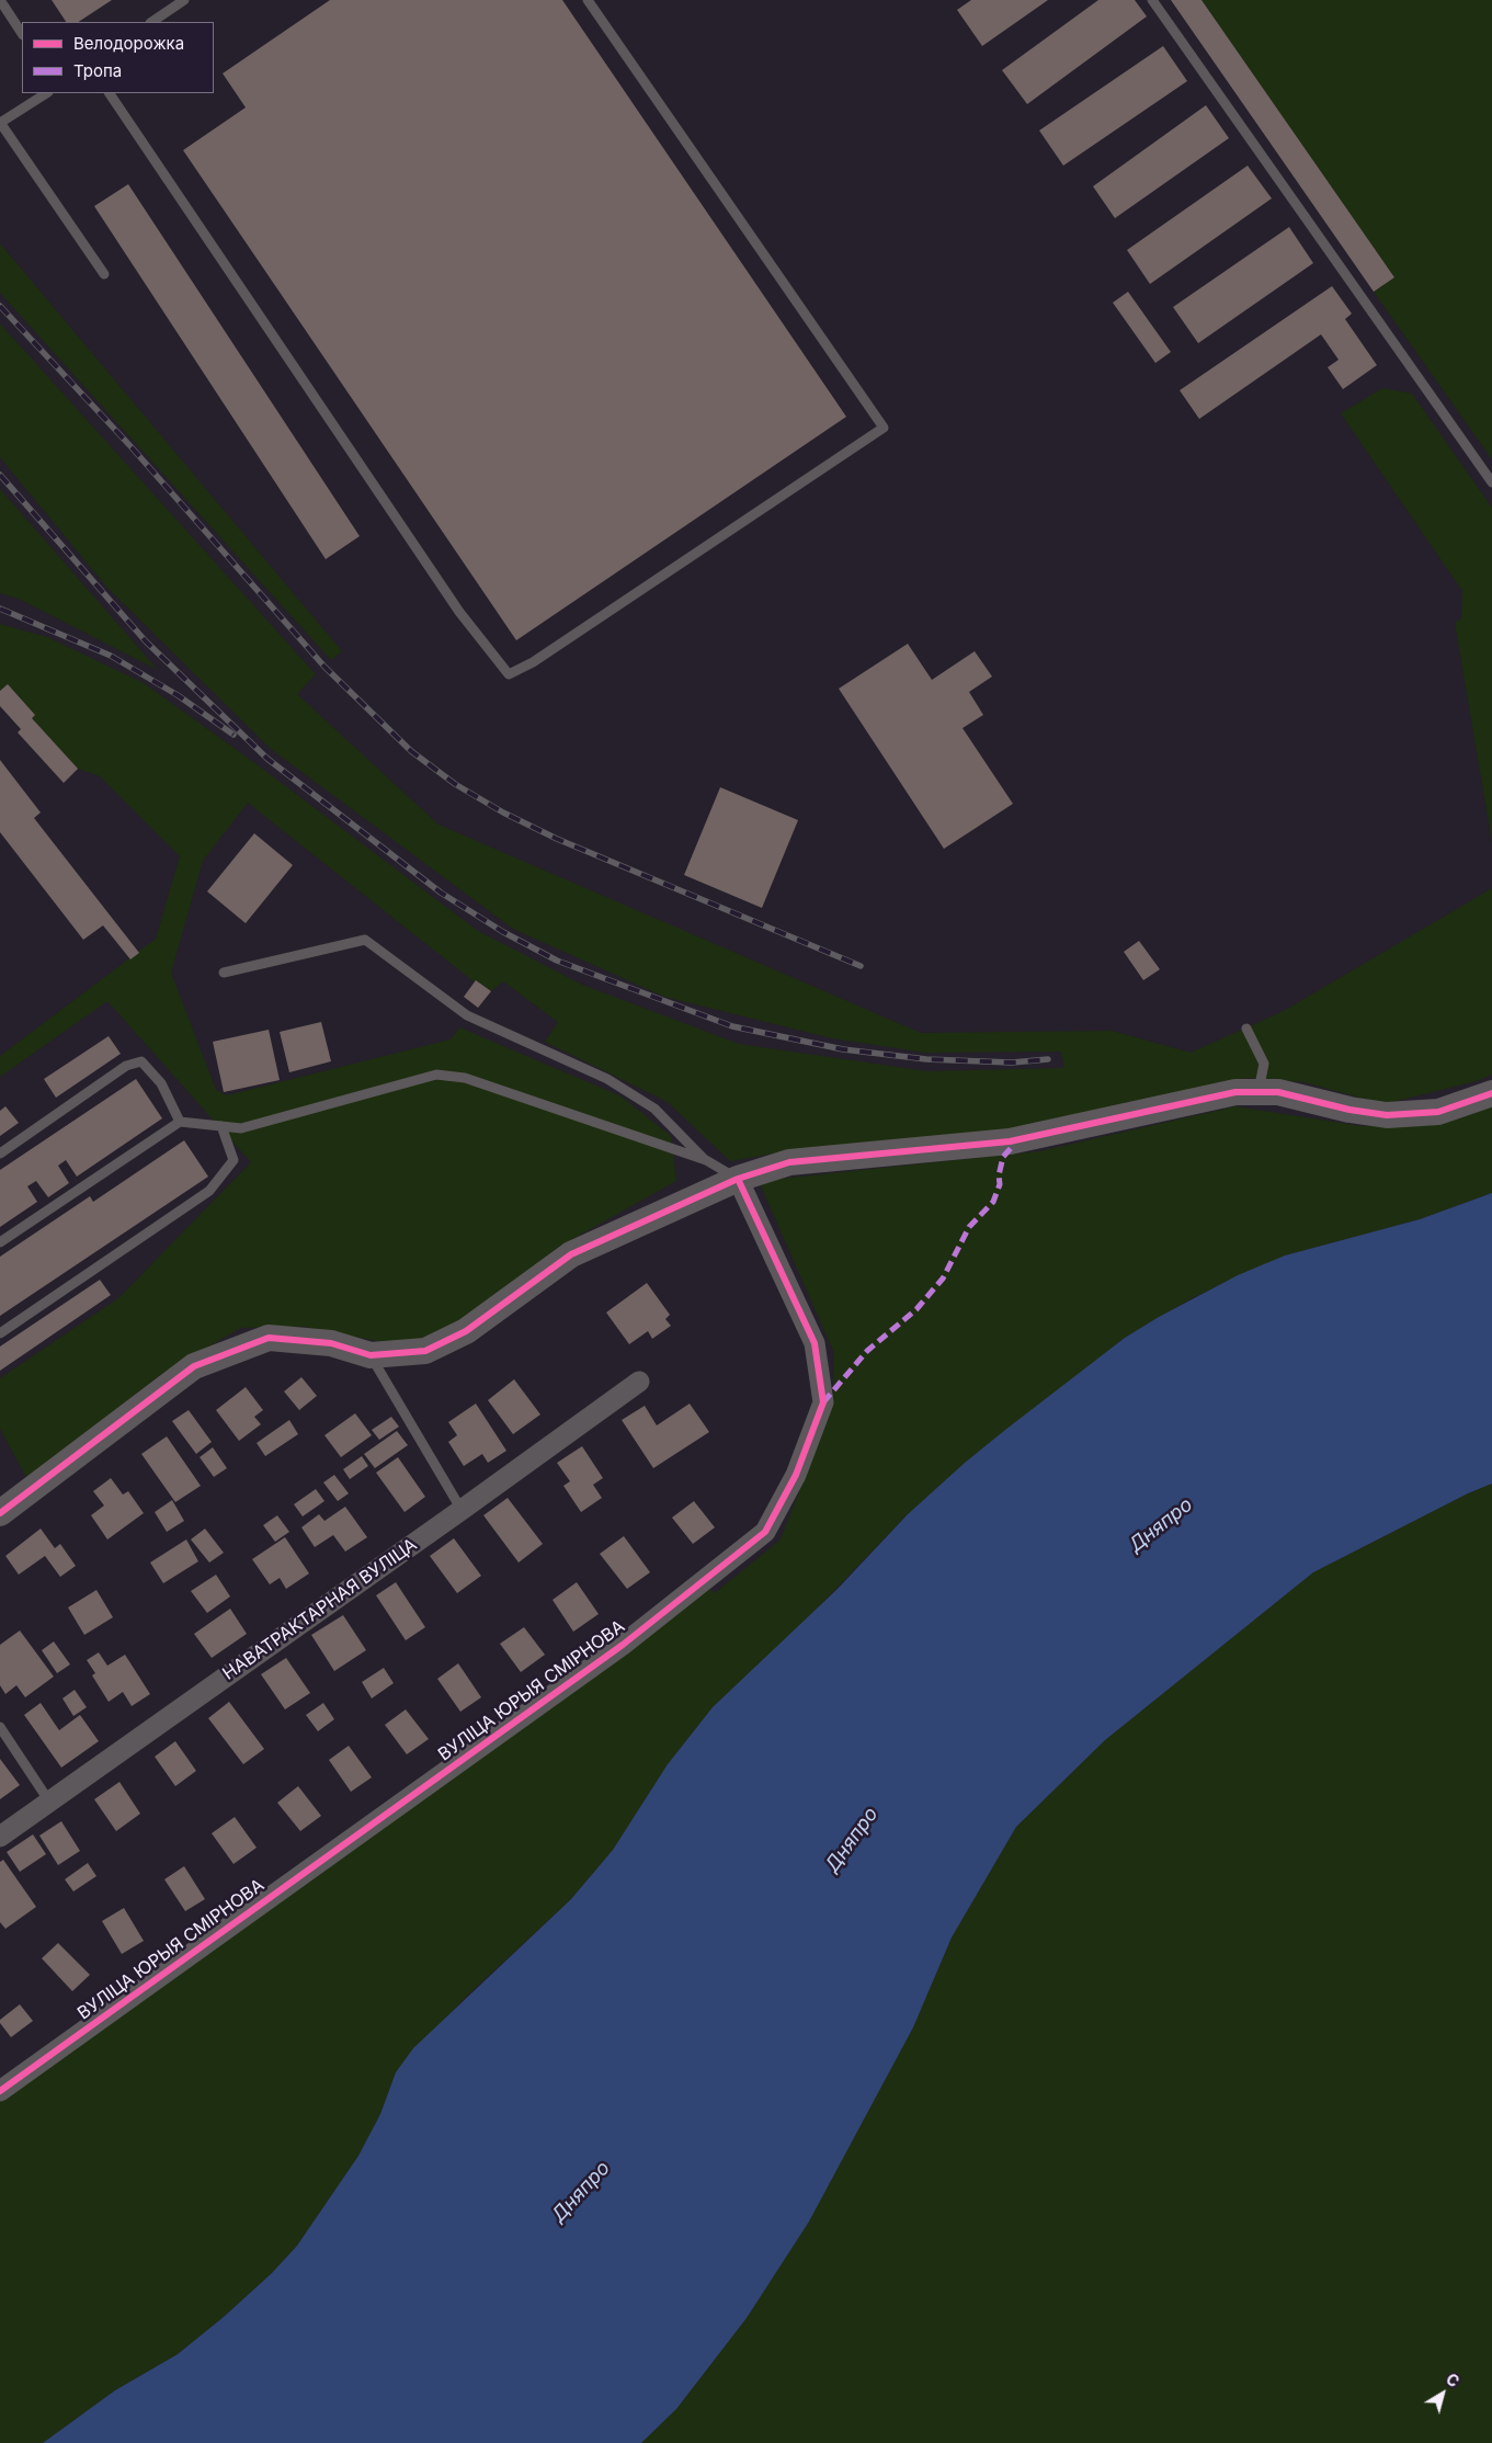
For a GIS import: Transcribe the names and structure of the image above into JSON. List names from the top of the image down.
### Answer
{
  "streets": {
    "street": ["НАВАТРАКТАРНАЯ ВУЛІЦА", "ВУЛІЦА ЮРЫЯ СМІРНОВА"]
  },
  "water": ["Дняпро"],
  "legend": ["Велодорожка", "Тропа"],
  "north": "top right"
}
